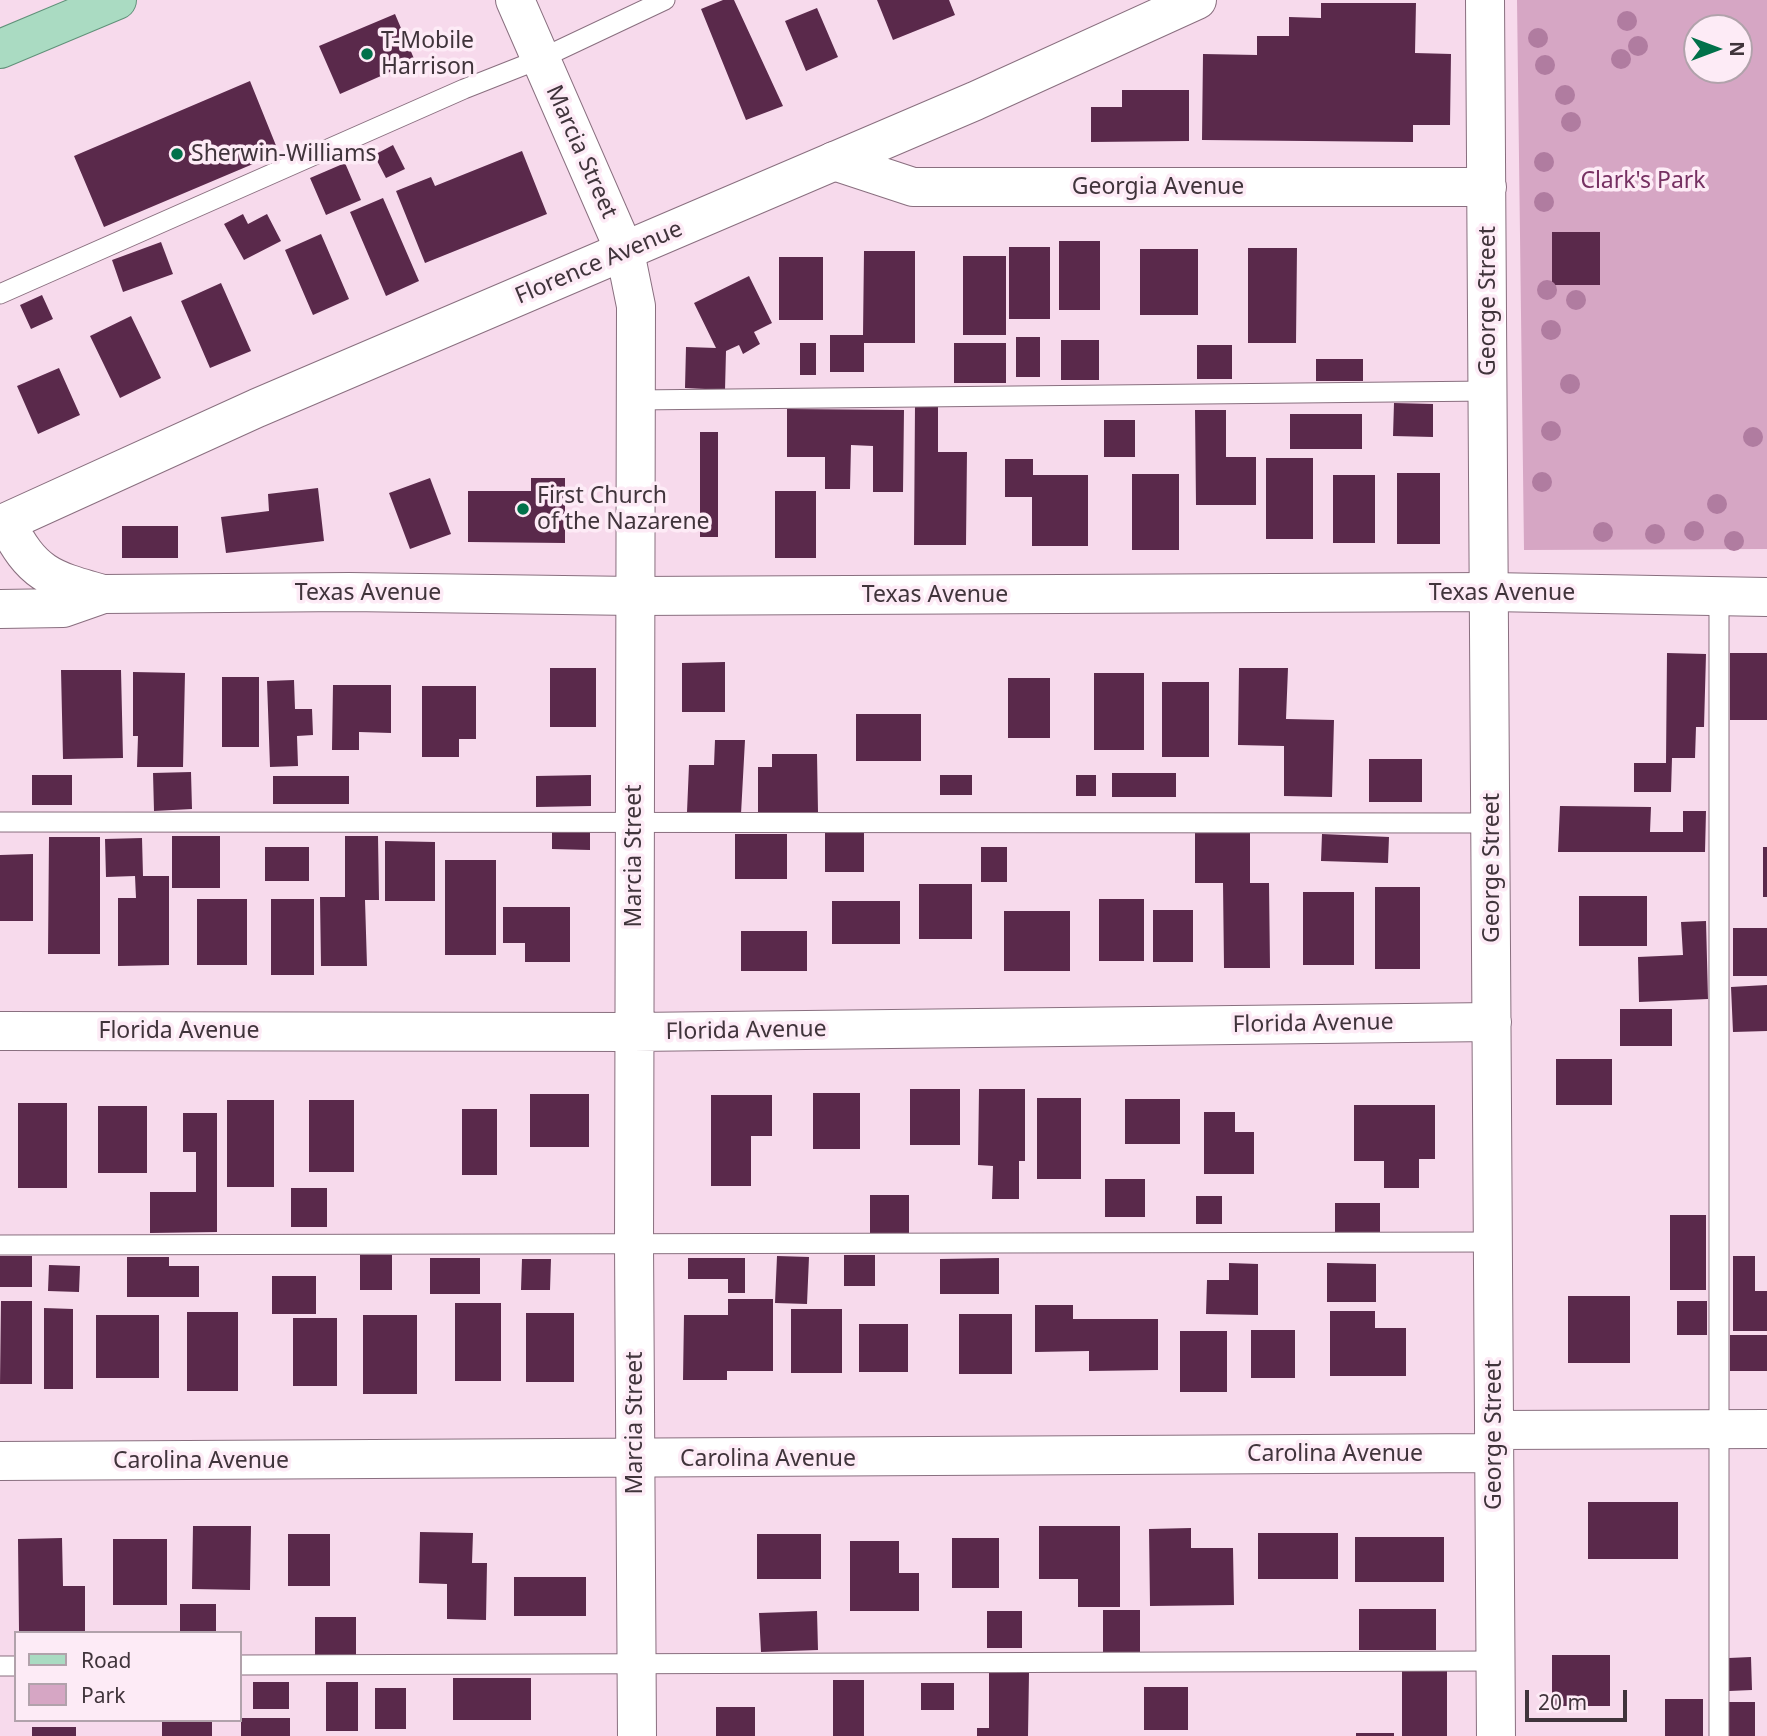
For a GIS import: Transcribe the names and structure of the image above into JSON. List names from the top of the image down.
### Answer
{
  "streets": {
    "street": [
      "Marcia Street",
      "Georgia Avenue",
      "Florence Avenue",
      "George Street",
      "Texas Avenue",
      "Florida Avenue",
      "Carolina Avenue"
    ]
  },
  "crossings": [
    ["Marcia Street", "Florence Avenue"],
    ["Marcia Street", "Texas Avenue"],
    ["Marcia Street", "Florida Avenue"],
    ["Marcia Street", "Carolina Avenue"],
    ["Georgia Avenue", "Florence Avenue"],
    ["Georgia Avenue", "George Street"],
    ["Florence Avenue", "Texas Avenue"],
    ["George Street", "Texas Avenue"],
    ["George Street", "Florida Avenue"],
    ["George Street", "Carolina Avenue"]
  ],
  "parks": ["Clark's Park"],
  "places": ["T-Mobile Harrison", "Sherwin-Williams", "First Church of the Nazarene"],
  "legend": ["Road", "Park"],
  "scale_bar": "20 m",
  "north": "right"
}
